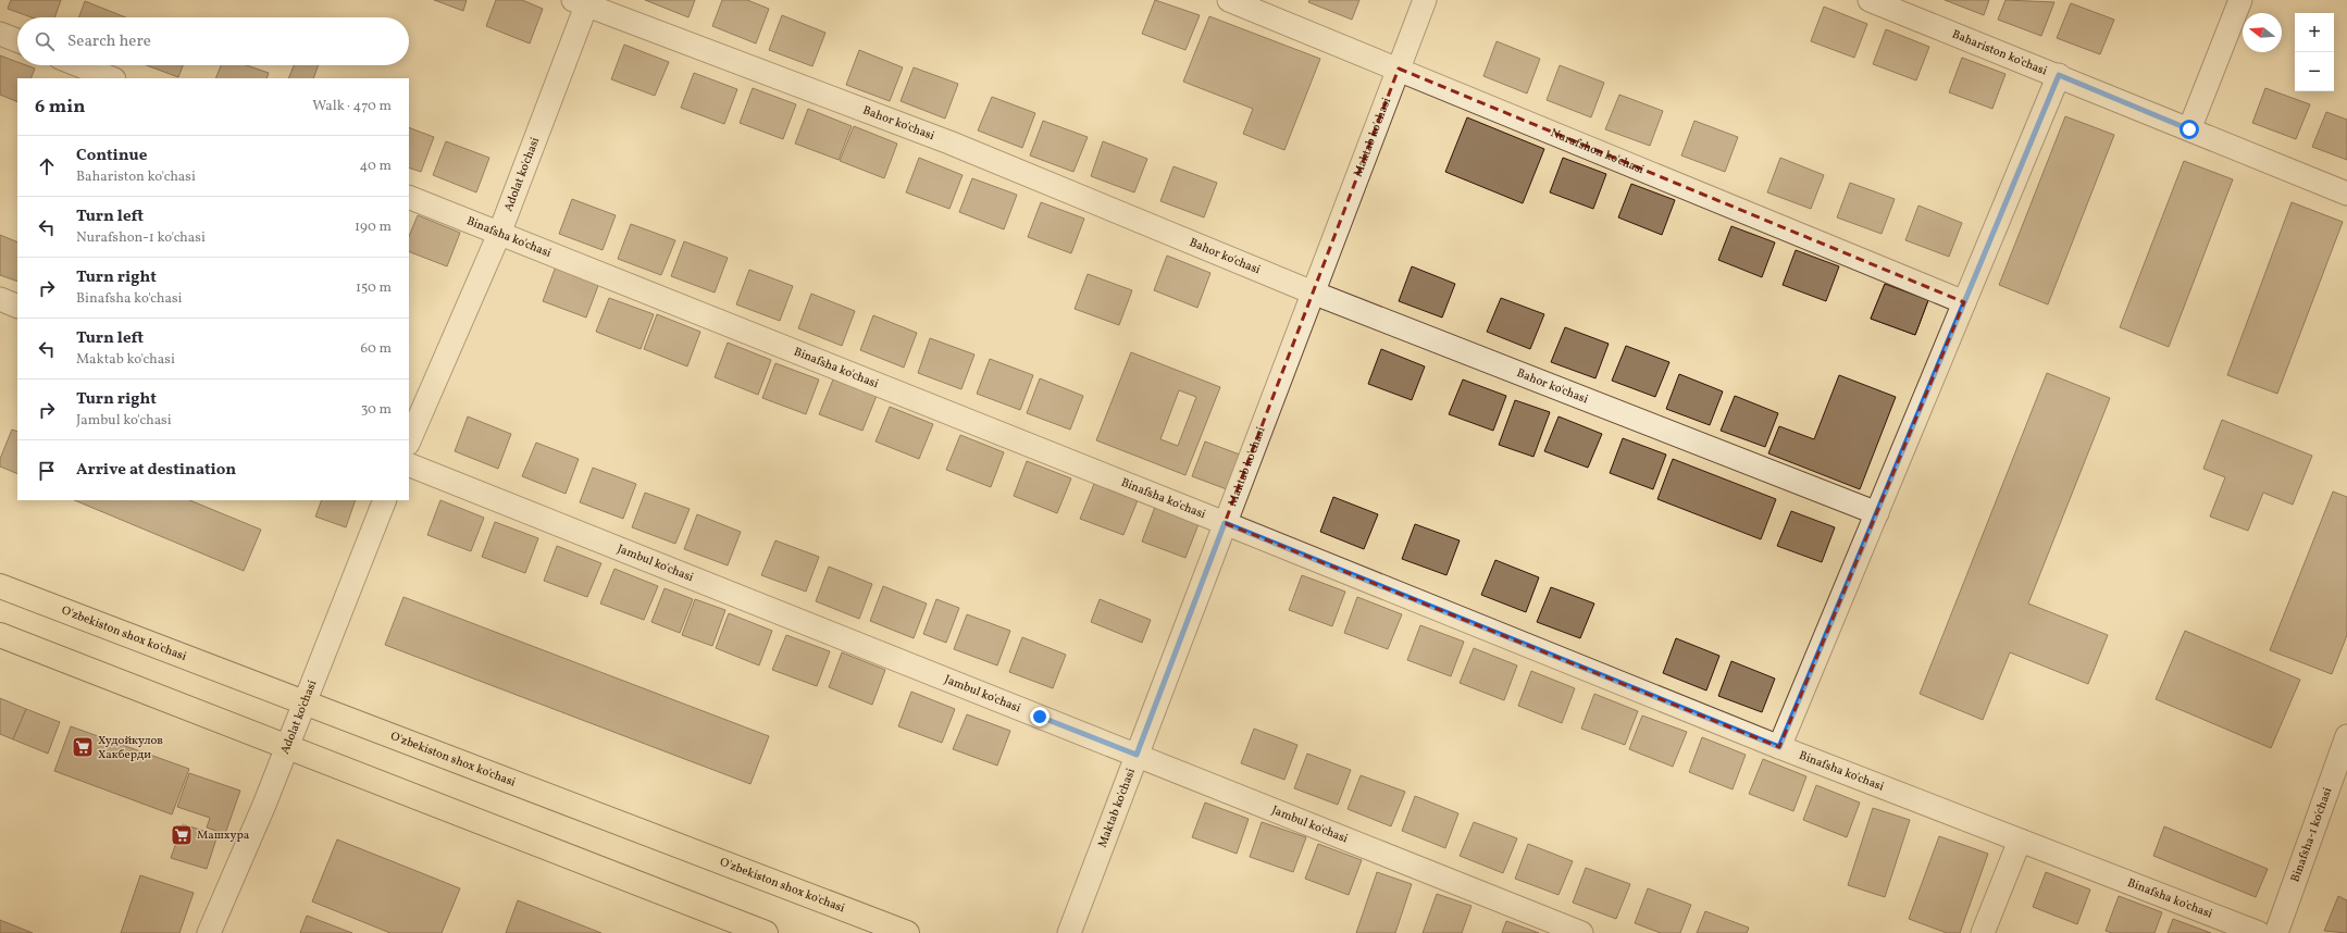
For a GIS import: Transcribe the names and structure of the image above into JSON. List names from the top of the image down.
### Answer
{
  "streets": {
    "main road": ["O'zbekiston shox ko'chasi"],
    "street": [
      "Bahariston ko'chasi",
      "Bahor ko'chasi",
      "Maktab ko'chasi",
      "Nurafshon ko'chasi",
      "Adolat ko'chasi",
      "Binafsha ko'chasi",
      "Jambul ko'chasi",
      "Binafsha-1 ko'chasi"
    ]
  },
  "crossings": [
    ["Bahor ko'chasi", "Maktab ko'chasi"],
    ["Bahor ko'chasi", "Adolat ko'chasi"],
    ["Maktab ko'chasi", "Nurafshon ko'chasi"],
    ["Maktab ko'chasi", "Binafsha ko'chasi"],
    ["Maktab ko'chasi", "Jambul ko'chasi"],
    ["Adolat ko'chasi", "Binafsha ko'chasi"],
    ["Adolat ko'chasi", "O'zbekiston shox ko'chasi"]
  ],
  "places": {
    "supermarket": ["Худойкулов Хакберди", "Машхура"]
  },
  "north": "left",
  "page": {
    "map_buttons": ["+", "−"],
    "search": "Search here",
    "heading": ["6 min", "Walk · 470 m"],
    "list": [
      ["Continue", "Bahariston ko'chasi", "40 m"],
      ["Turn left", "Nurafshon-1 ko'chasi", "190 m"],
      ["Turn right", "Binafsha ko'chasi", "150 m"],
      ["Turn left", "Maktab ko'chasi", "60 m"],
      ["Turn right", "Jambul ko'chasi", "30 m"],
      "Arrive at destination"
    ]
  }
}
